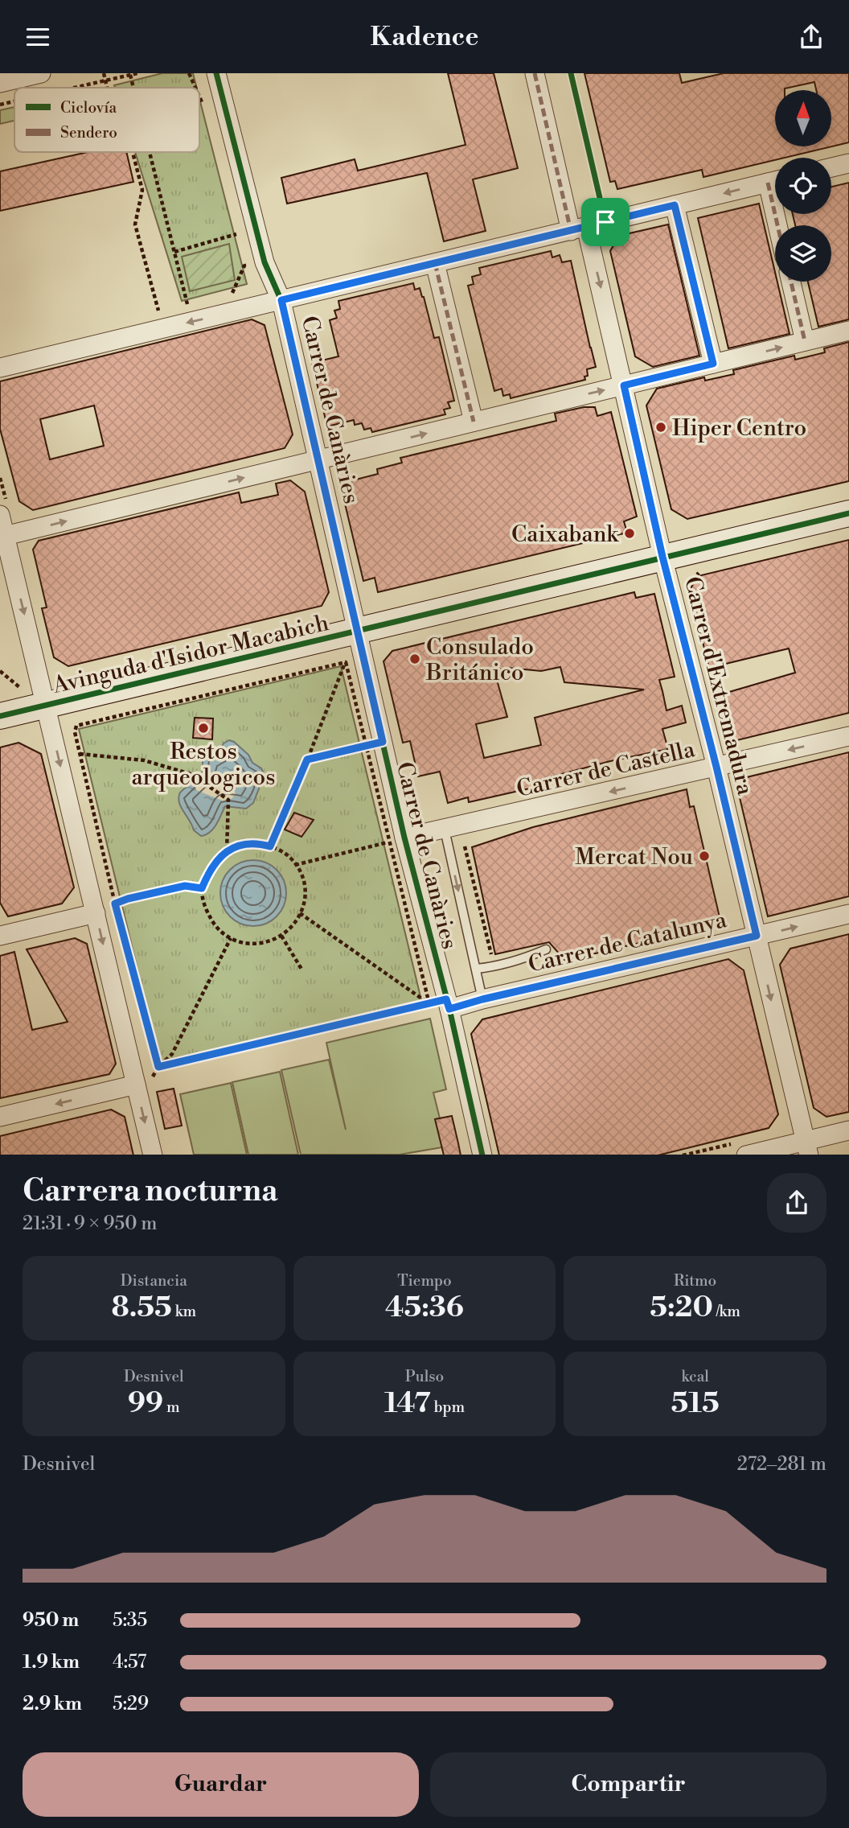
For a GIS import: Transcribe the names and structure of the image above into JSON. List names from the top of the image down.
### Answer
{
  "streets": {
    "street": [
      "Carrer de Canàries",
      "Avinguda d'Isidor Macabich",
      "Carrer d'Extremadura",
      "Carrer de Castella",
      "Carrer de Catalunya"
    ]
  },
  "crossings": [
    ["Carrer de Canàries", "Avinguda d'Isidor Macabich"],
    ["Carrer de Canàries", "Carrer de Castella"],
    ["Carrer de Canàries", "Carrer de Catalunya"],
    ["Avinguda d'Isidor Macabich", "Carrer d'Extremadura"],
    ["Carrer d'Extremadura", "Carrer de Castella"],
    ["Carrer d'Extremadura", "Carrer de Catalunya"]
  ],
  "one_way": ["Carrer de Castella"],
  "places": [
    "Hiper Centro",
    "Caixabank",
    "Consulado Británico",
    "Restos arqueologicos",
    "Mercat Nou"
  ],
  "legend": ["Ciclovía", "Sendero"],
  "north": "top",
  "page": {
    "header": "Kadence",
    "heading": ["Carrera nocturna", "21:31 · 9 × 950 m"],
    "stats": [
      ["Distancia", "8.55 km"],
      ["Tiempo", "45:36"],
      ["Ritmo", "5:20 /km"],
      ["Desnivel", "99 m"],
      ["Pulso", "147 bpm"],
      ["kcal", "515"]
    ],
    "chart": ["Desnivel", "272–281 m"],
    "list": [
      {
        "name": "950 m",
        "note": "5:35"
      },
      {
        "name": "1.9 km",
        "note": "4:57"
      },
      {
        "name": "2.9 km",
        "note": "5:29"
      }
    ],
    "buttons": ["Guardar", "Compartir"]
  }
}
